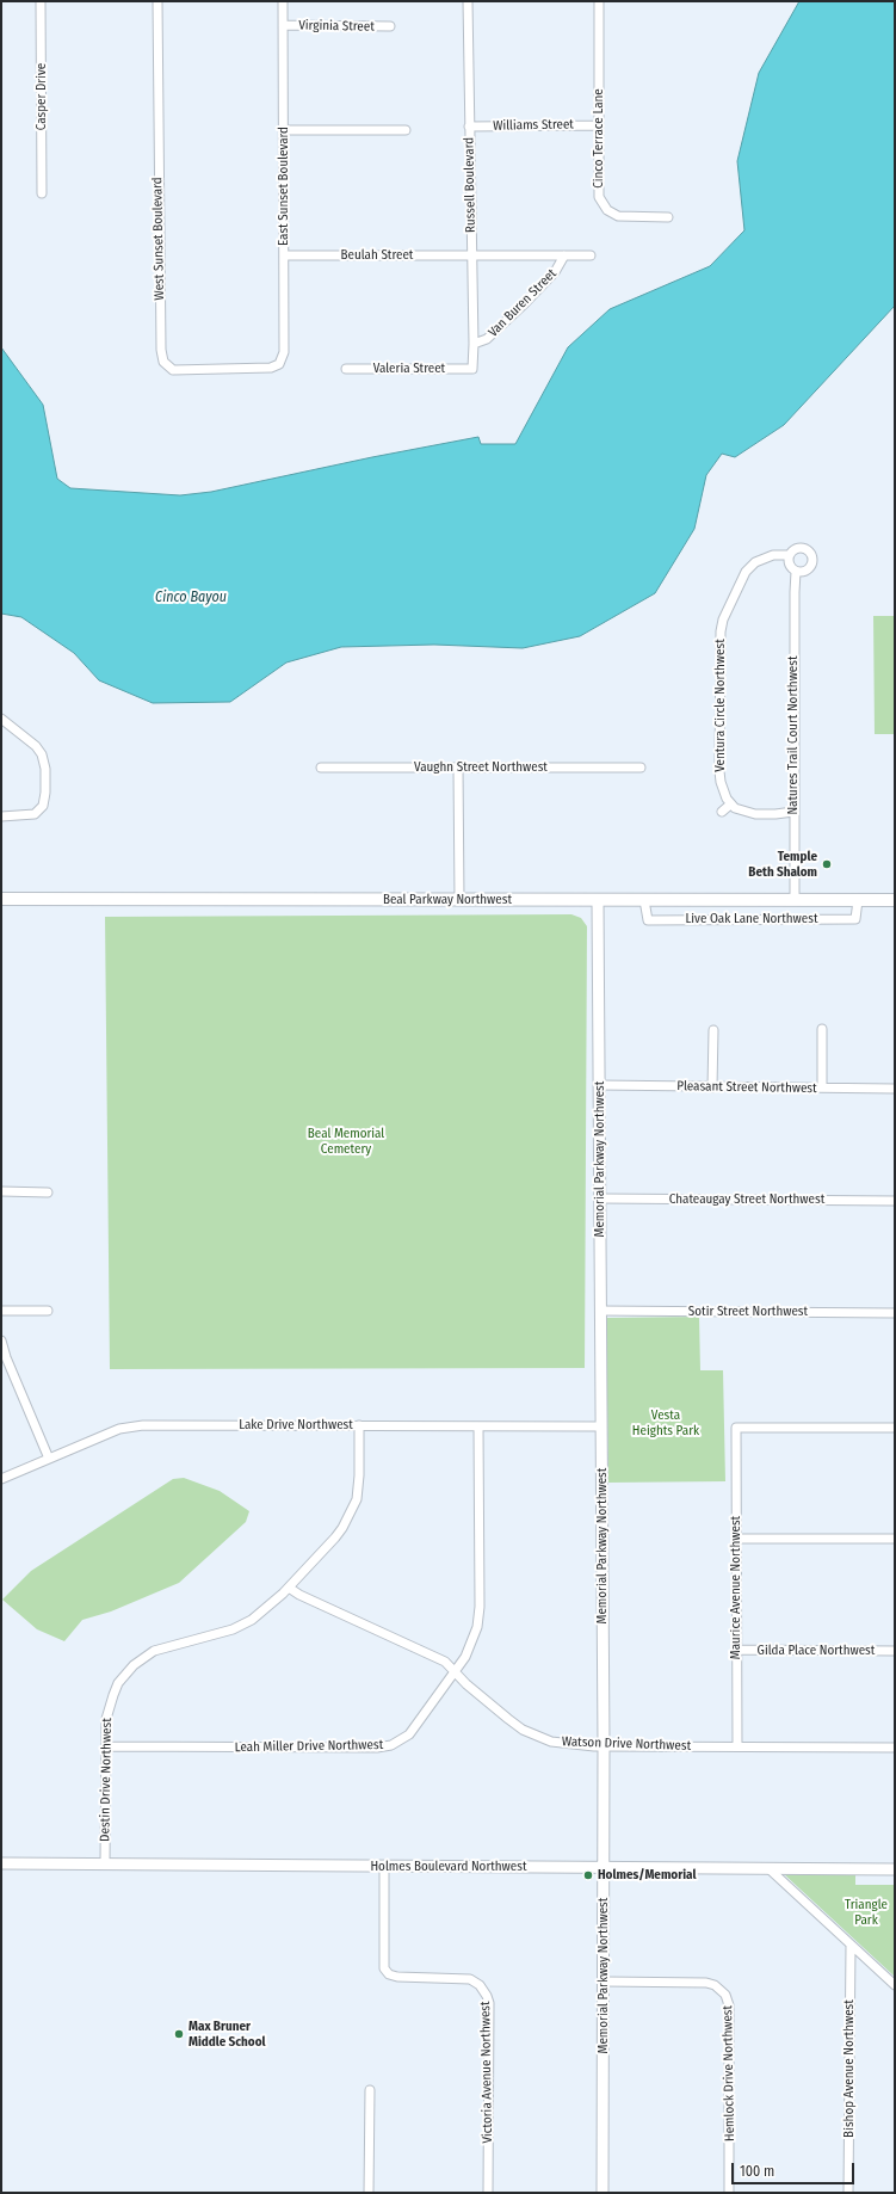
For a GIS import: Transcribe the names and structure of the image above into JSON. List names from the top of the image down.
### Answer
{
  "streets": {
    "main road": ["Beal Parkway Northwest"],
    "street": [
      "Virginia Street",
      "Casper Drive",
      "Williams Street",
      "Cinco Terrace Lane",
      "Russell Boulevard",
      "East Sunset Boulevard",
      "West Sunset Boulevard",
      "Beulah Street",
      "Van Buren Street",
      "Valeria Street",
      "Ventura Circle Northwest",
      "Natures Trail Court Northwest",
      "Vaughn Street Northwest",
      "Live Oak Lane Northwest",
      "Pleasant Street Northwest",
      "Memorial Parkway Northwest",
      "Chateaugay Street Northwest",
      "Sotir Street Northwest",
      "Lake Drive Northwest",
      "Maurice Avenue Northwest",
      "Gilda Place Northwest",
      "Watson Drive Northwest",
      "Leah Miller Drive Northwest",
      "Destin Drive Northwest",
      "Holmes Boulevard Northwest",
      "Bishop Avenue Northwest",
      "Victoria Avenue Northwest",
      "Hemlock Drive Northwest"
    ]
  },
  "crossings": [
    ["Virginia Street", "East Sunset Boulevard"],
    ["Williams Street", "Cinco Terrace Lane"],
    ["Williams Street", "Russell Boulevard"],
    ["Russell Boulevard", "Beulah Street"],
    ["Russell Boulevard", "Van Buren Street"],
    ["Russell Boulevard", "Valeria Street"],
    ["East Sunset Boulevard", "West Sunset Boulevard"],
    ["East Sunset Boulevard", "Beulah Street"],
    ["Beulah Street", "Van Buren Street"],
    ["Ventura Circle Northwest", "Natures Trail Court Northwest"],
    ["Natures Trail Court Northwest", "Beal Parkway Northwest"],
    ["Beal Parkway Northwest", "Live Oak Lane Northwest"],
    ["Beal Parkway Northwest", "Memorial Parkway Northwest"],
    ["Pleasant Street Northwest", "Memorial Parkway Northwest"],
    ["Memorial Parkway Northwest", "Chateaugay Street Northwest"],
    ["Memorial Parkway Northwest", "Sotir Street Northwest"],
    ["Memorial Parkway Northwest", "Lake Drive Northwest"],
    ["Memorial Parkway Northwest", "Watson Drive Northwest"],
    ["Memorial Parkway Northwest", "Holmes Boulevard Northwest"],
    ["Memorial Parkway Northwest", "Hemlock Drive Northwest"],
    ["Lake Drive Northwest", "Leah Miller Drive Northwest"],
    ["Lake Drive Northwest", "Destin Drive Northwest"],
    ["Maurice Avenue Northwest", "Gilda Place Northwest"],
    ["Maurice Avenue Northwest", "Watson Drive Northwest"],
    ["Watson Drive Northwest", "Leah Miller Drive Northwest"],
    ["Watson Drive Northwest", "Destin Drive Northwest"],
    ["Leah Miller Drive Northwest", "Destin Drive Northwest"],
    ["Destin Drive Northwest", "Holmes Boulevard Northwest"],
    ["Holmes Boulevard Northwest", "Victoria Avenue Northwest"]
  ],
  "water": ["Cinco Bayou"],
  "parks": ["Beal Memorial Cemetery", "Vesta Heights Park", "Triangle Park"],
  "places": ["Temple Beth Shalom", "Holmes/Memorial", "Max Bruner Middle School"],
  "scale_bar": "100 m"
}
